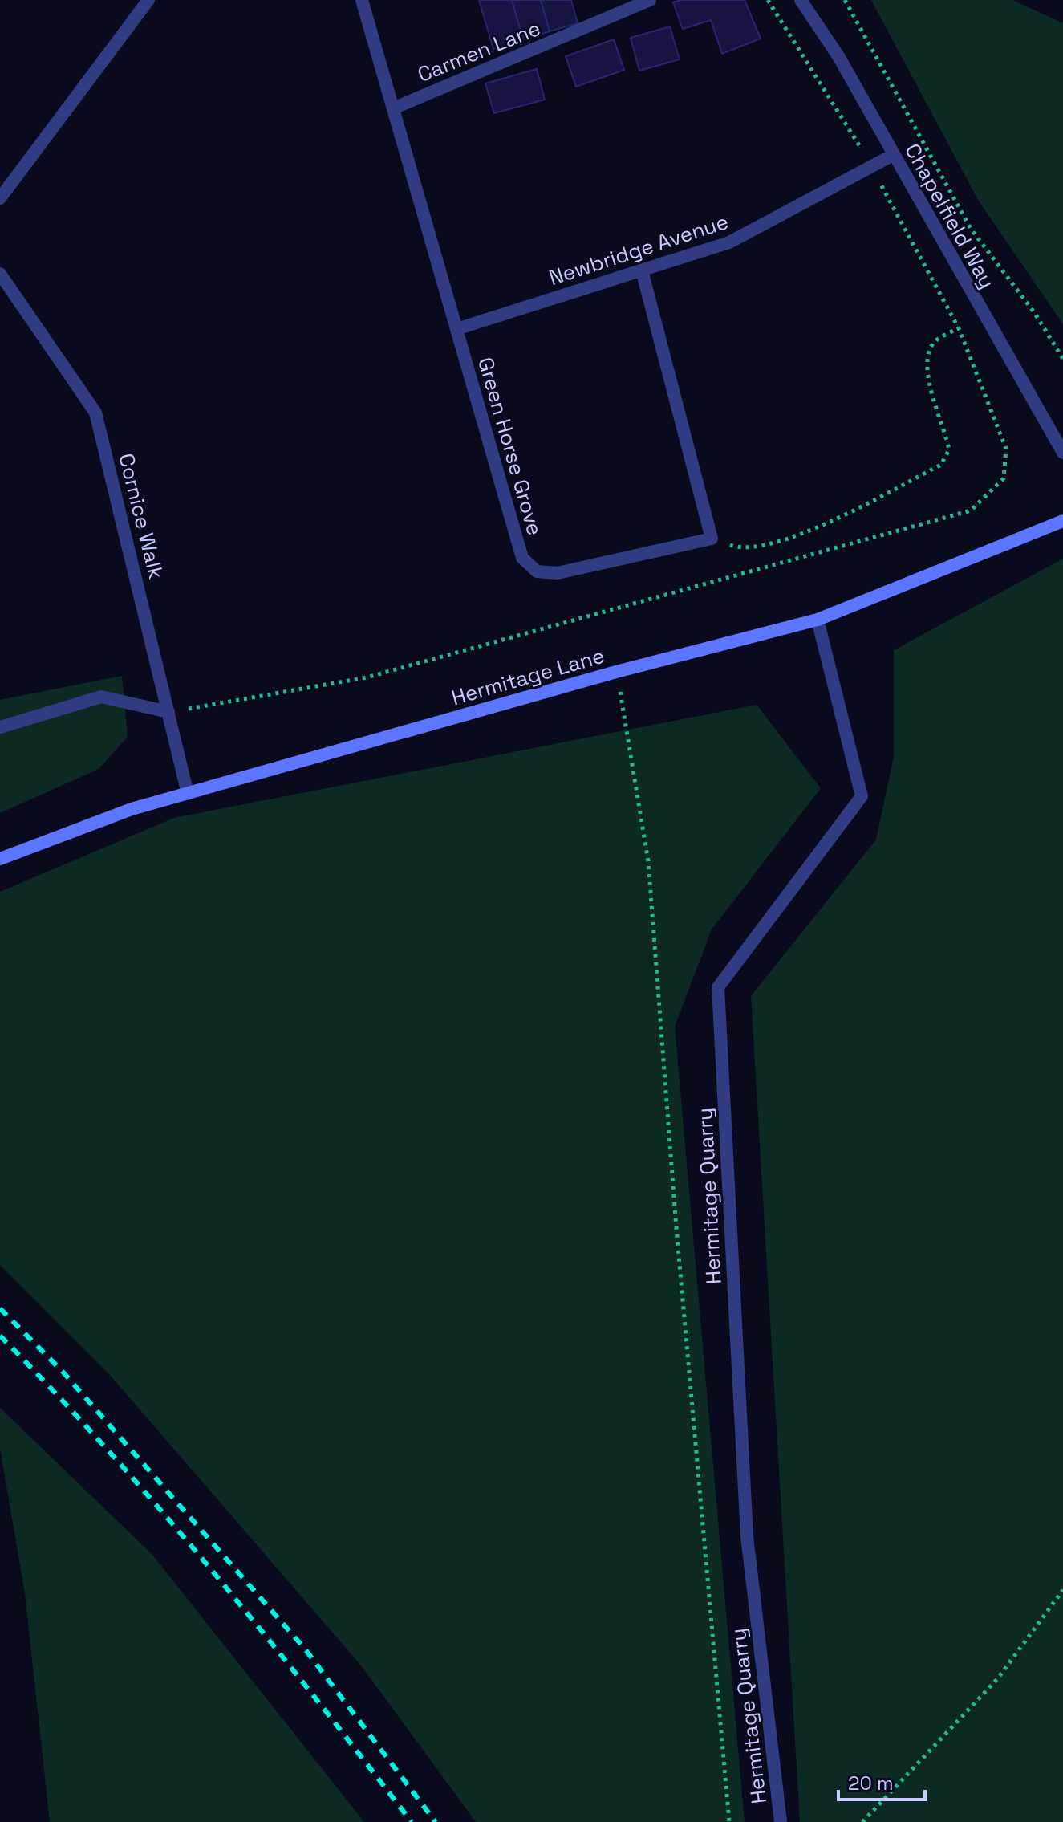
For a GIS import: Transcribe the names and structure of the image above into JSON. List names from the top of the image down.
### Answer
{
  "streets": {
    "main road": ["Hermitage Lane"],
    "street": [
      "Carmen Lane",
      "Chapelfield Way",
      "Newbridge Avenue",
      "Green Horse Grove",
      "Cornice Walk",
      "Hermitage Quarry"
    ]
  },
  "crossings": [
    ["Carmen Lane", "Green Horse Grove"],
    ["Chapelfield Way", "Newbridge Avenue"],
    ["Newbridge Avenue", "Green Horse Grove"],
    ["Cornice Walk", "Hermitage Lane"],
    ["Hermitage Lane", "Hermitage Quarry"]
  ],
  "scale_bar": "20 m"
}
